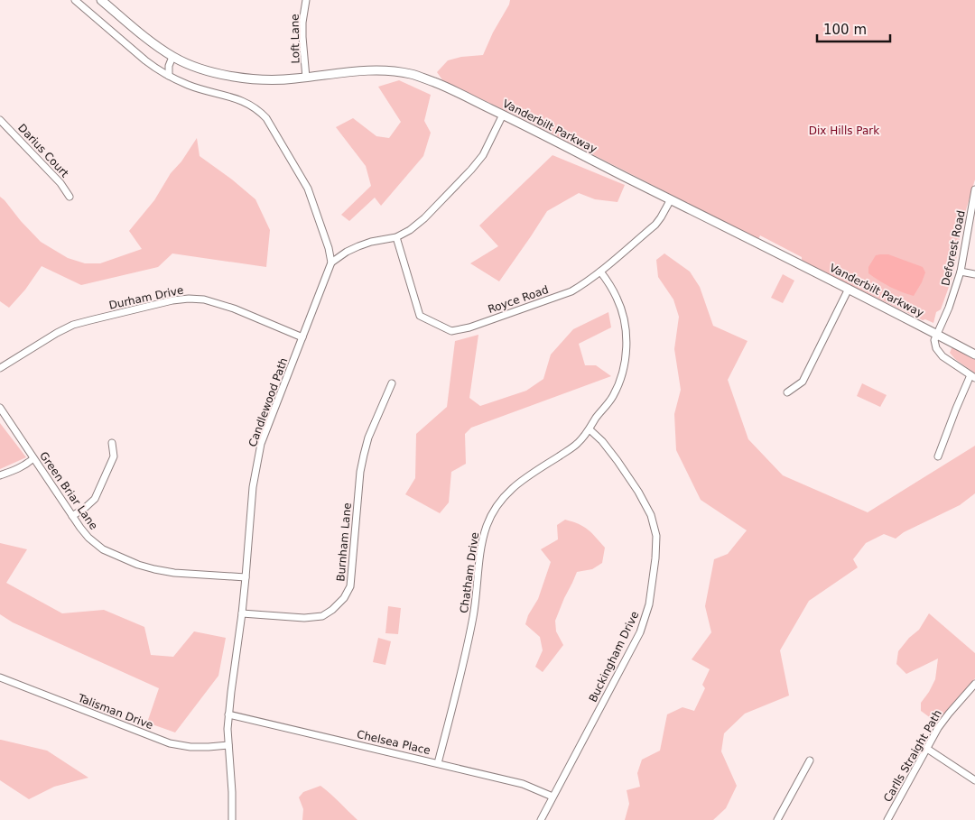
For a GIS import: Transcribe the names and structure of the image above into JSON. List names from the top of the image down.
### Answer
{
  "streets": {
    "main road": ["Vanderbilt Parkway"],
    "street": [
      "Loft Lane",
      "Darius Court",
      "Deforest Road",
      "Durham Drive",
      "Royce Road",
      "Candlewood Path",
      "Green Briar Lane",
      "Burnham Lane",
      "Chatham Drive",
      "Buckingham Drive",
      "Talisman Drive",
      "Chelsea Place",
      "Carlls Straight Path"
    ]
  },
  "crossings": [
    ["Loft Lane", "Vanderbilt Parkway"],
    ["Vanderbilt Parkway", "Deforest Road"],
    ["Vanderbilt Parkway", "Royce Road"],
    ["Durham Drive", "Candlewood Path"],
    ["Royce Road", "Chatham Drive"],
    ["Candlewood Path", "Green Briar Lane"],
    ["Candlewood Path", "Burnham Lane"],
    ["Candlewood Path", "Talisman Drive"],
    ["Candlewood Path", "Chelsea Place"],
    ["Chatham Drive", "Buckingham Drive"],
    ["Chatham Drive", "Chelsea Place"],
    ["Buckingham Drive", "Chelsea Place"]
  ],
  "parks": ["Dix Hills Park"],
  "scale_bar": "100 m"
}
